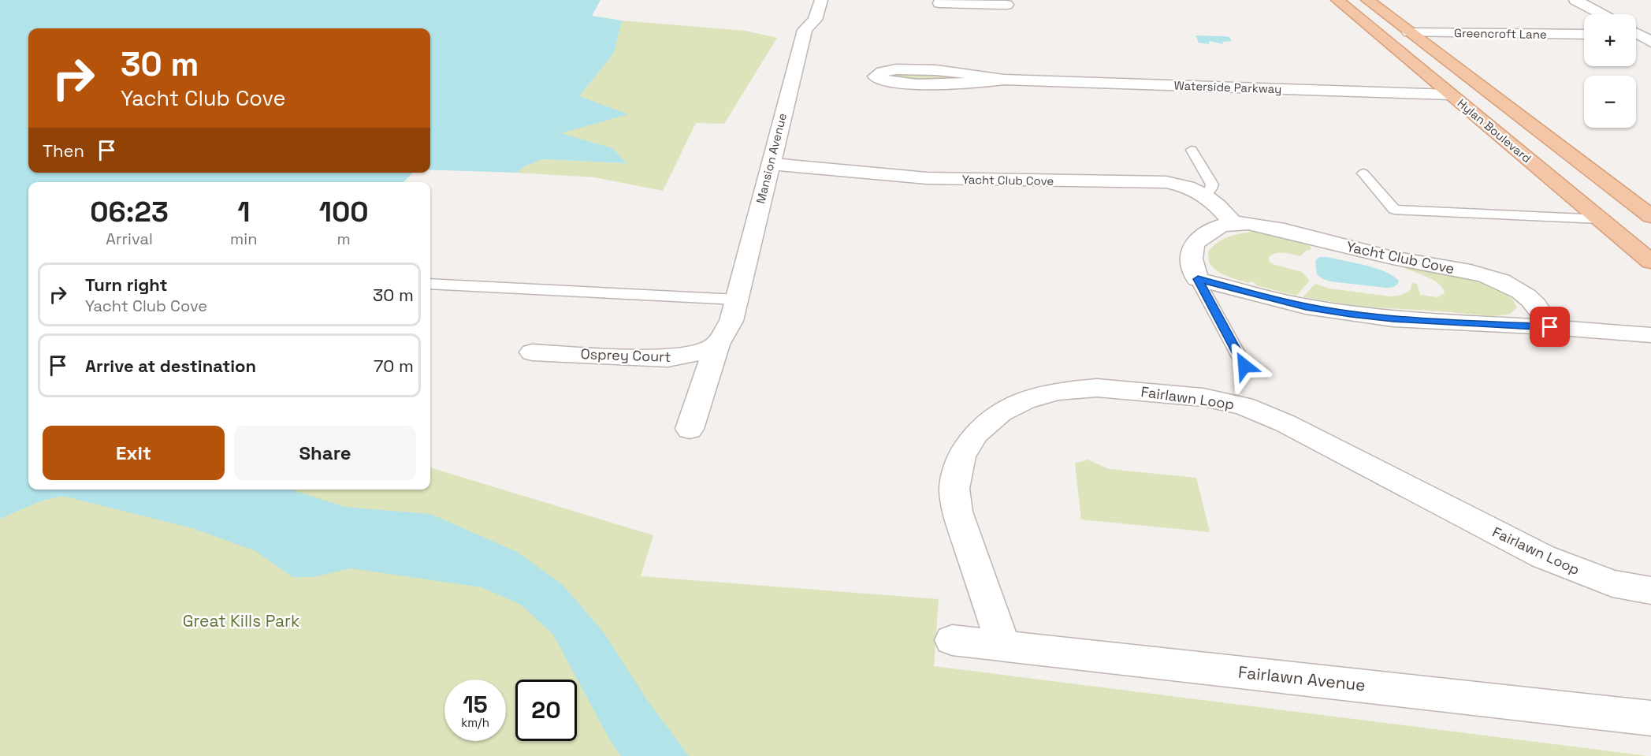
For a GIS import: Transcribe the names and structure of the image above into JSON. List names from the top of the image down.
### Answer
{
  "streets": {
    "main road": ["Hylan Boulevard"],
    "street": [
      "Greencroft Lane",
      "Waterside Parkway",
      "Mansion Avenue",
      "Yacht Club Cove",
      "Osprey Court",
      "Fairlawn Loop",
      "Fairlawn Avenue"
    ]
  },
  "crossings": [
    ["Greencroft Lane", "Hylan Boulevard"],
    ["Waterside Parkway", "Hylan Boulevard"],
    ["Mansion Avenue", "Yacht Club Cove"],
    ["Fairlawn Loop", "Fairlawn Avenue"]
  ],
  "parks": ["Great Kills Park"],
  "page": {
    "map_buttons": ["+", "−"],
    "turn": ["30 m", "Yacht Club Cove"],
    "then": "Then",
    "eta": [
      "06:23",
      "Arrival",
      "1",
      "min",
      "100",
      "m"
    ],
    "list": [
      {
        "name": "Turn right",
        "note": "Yacht Club Cove",
        "value": "30 m"
      },
      {
        "name": "Arrive at destination",
        "value": "70 m"
      }
    ],
    "buttons": ["Exit", "Share"],
    "speed": "15 km/h",
    "limit": "20"
  }
}
